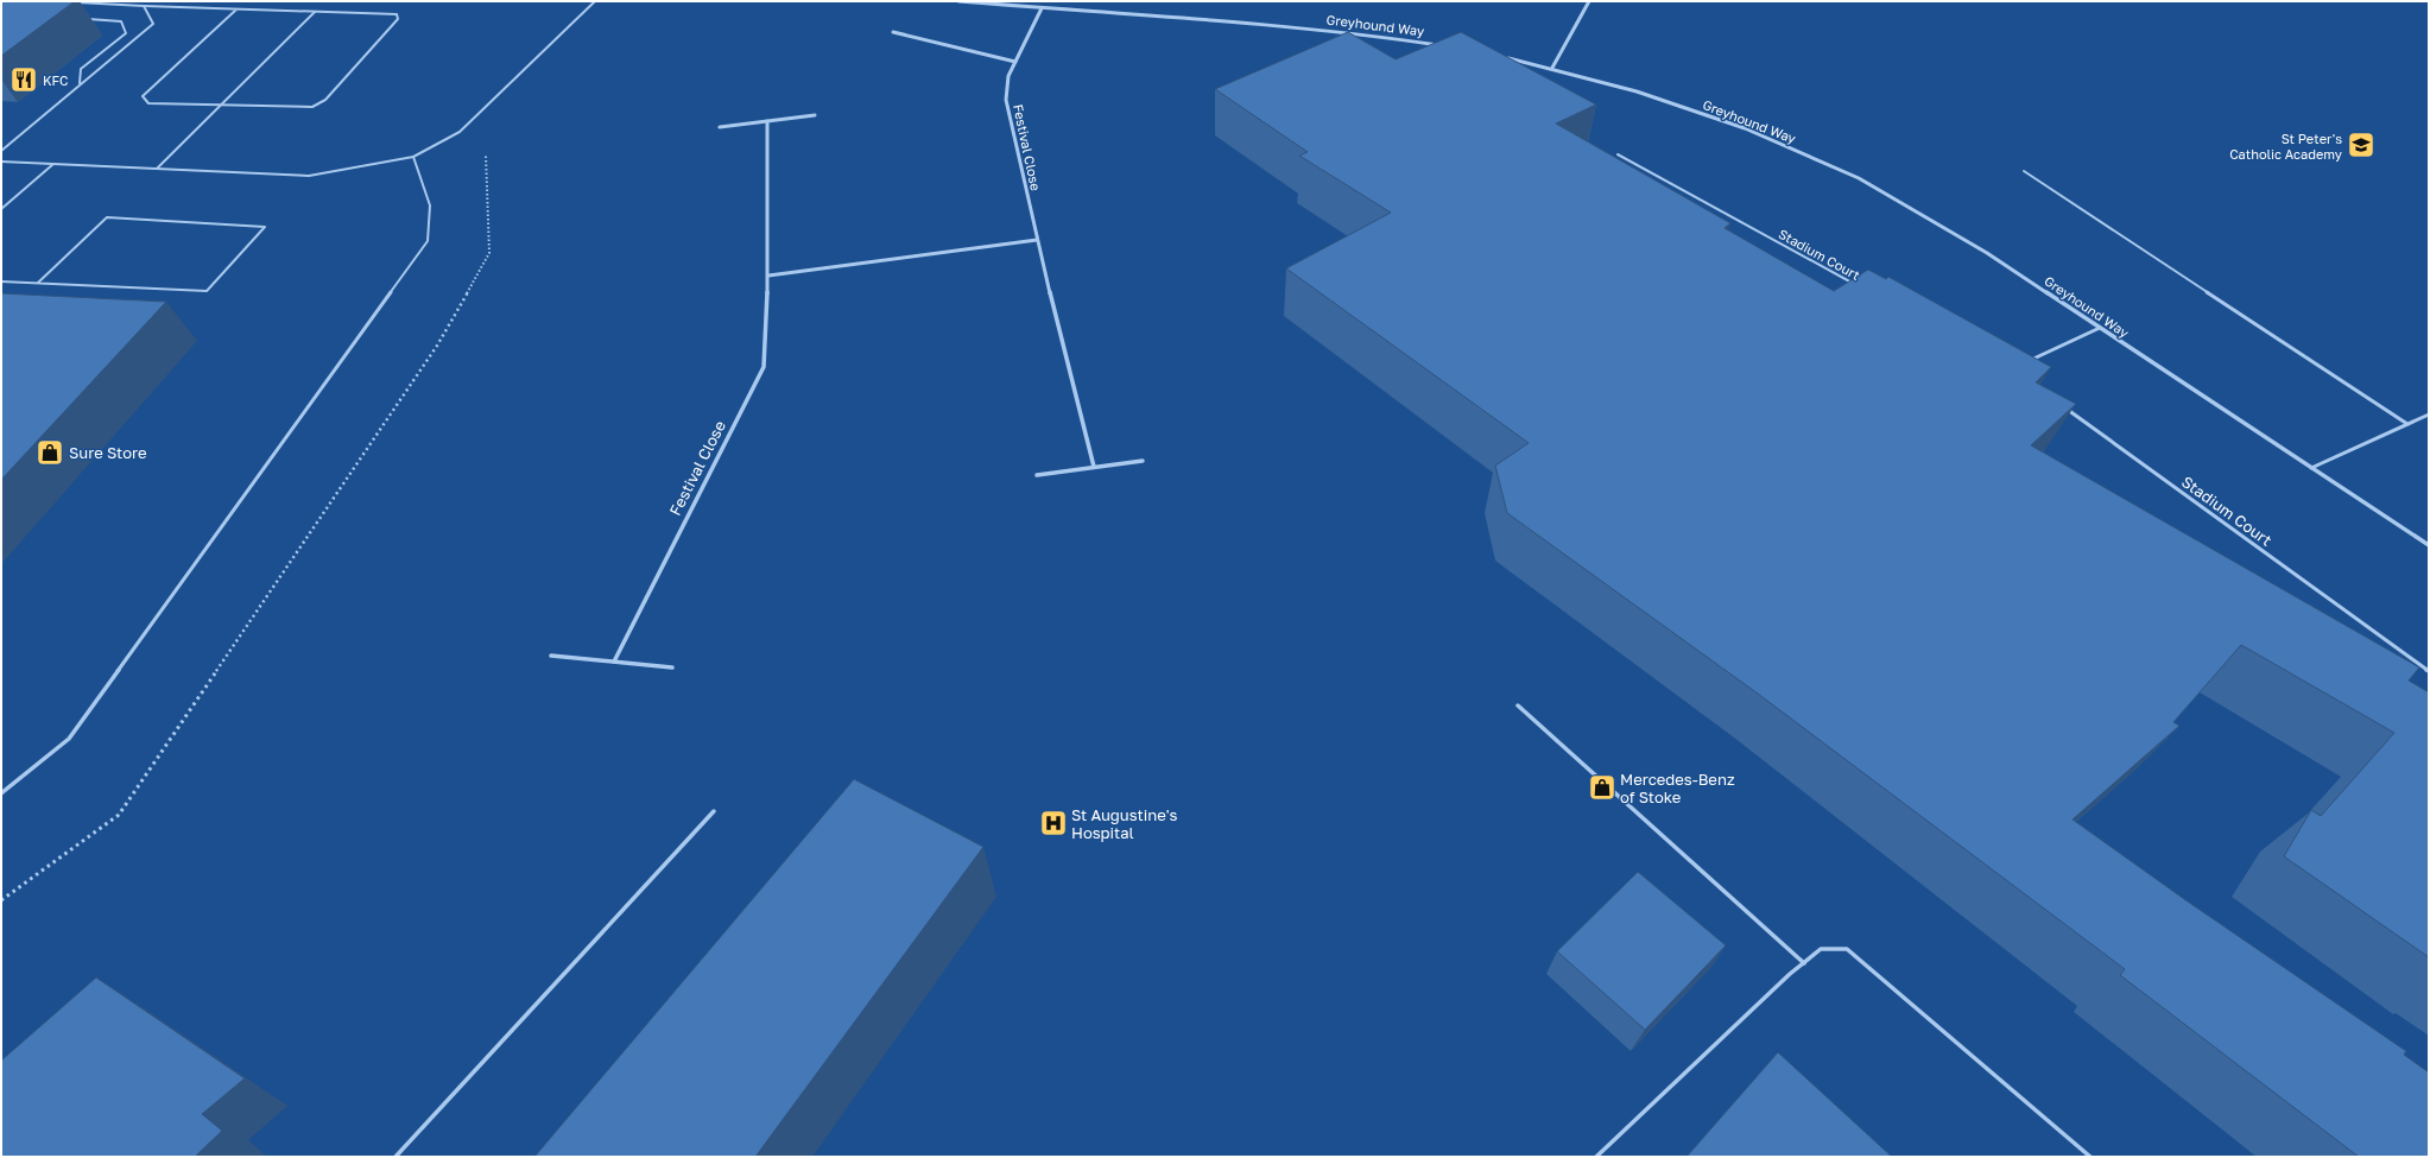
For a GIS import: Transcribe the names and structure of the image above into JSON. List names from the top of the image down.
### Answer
{
  "streets": {
    "street": ["Greyhound Way", "Festival Close"],
    "lane": ["Stadium Court"]
  },
  "crossings": [
    ["Greyhound Way", "Festival Close"]
  ],
  "places": {
    "restaurant": ["KFC"],
    "school or university": ["St Peter's Catholic Academy"],
    "shop": ["Sure Store", "Mercedes-Benz of Stoke"],
    "hospital": ["St Augustine's Hospital"]
  }
}
